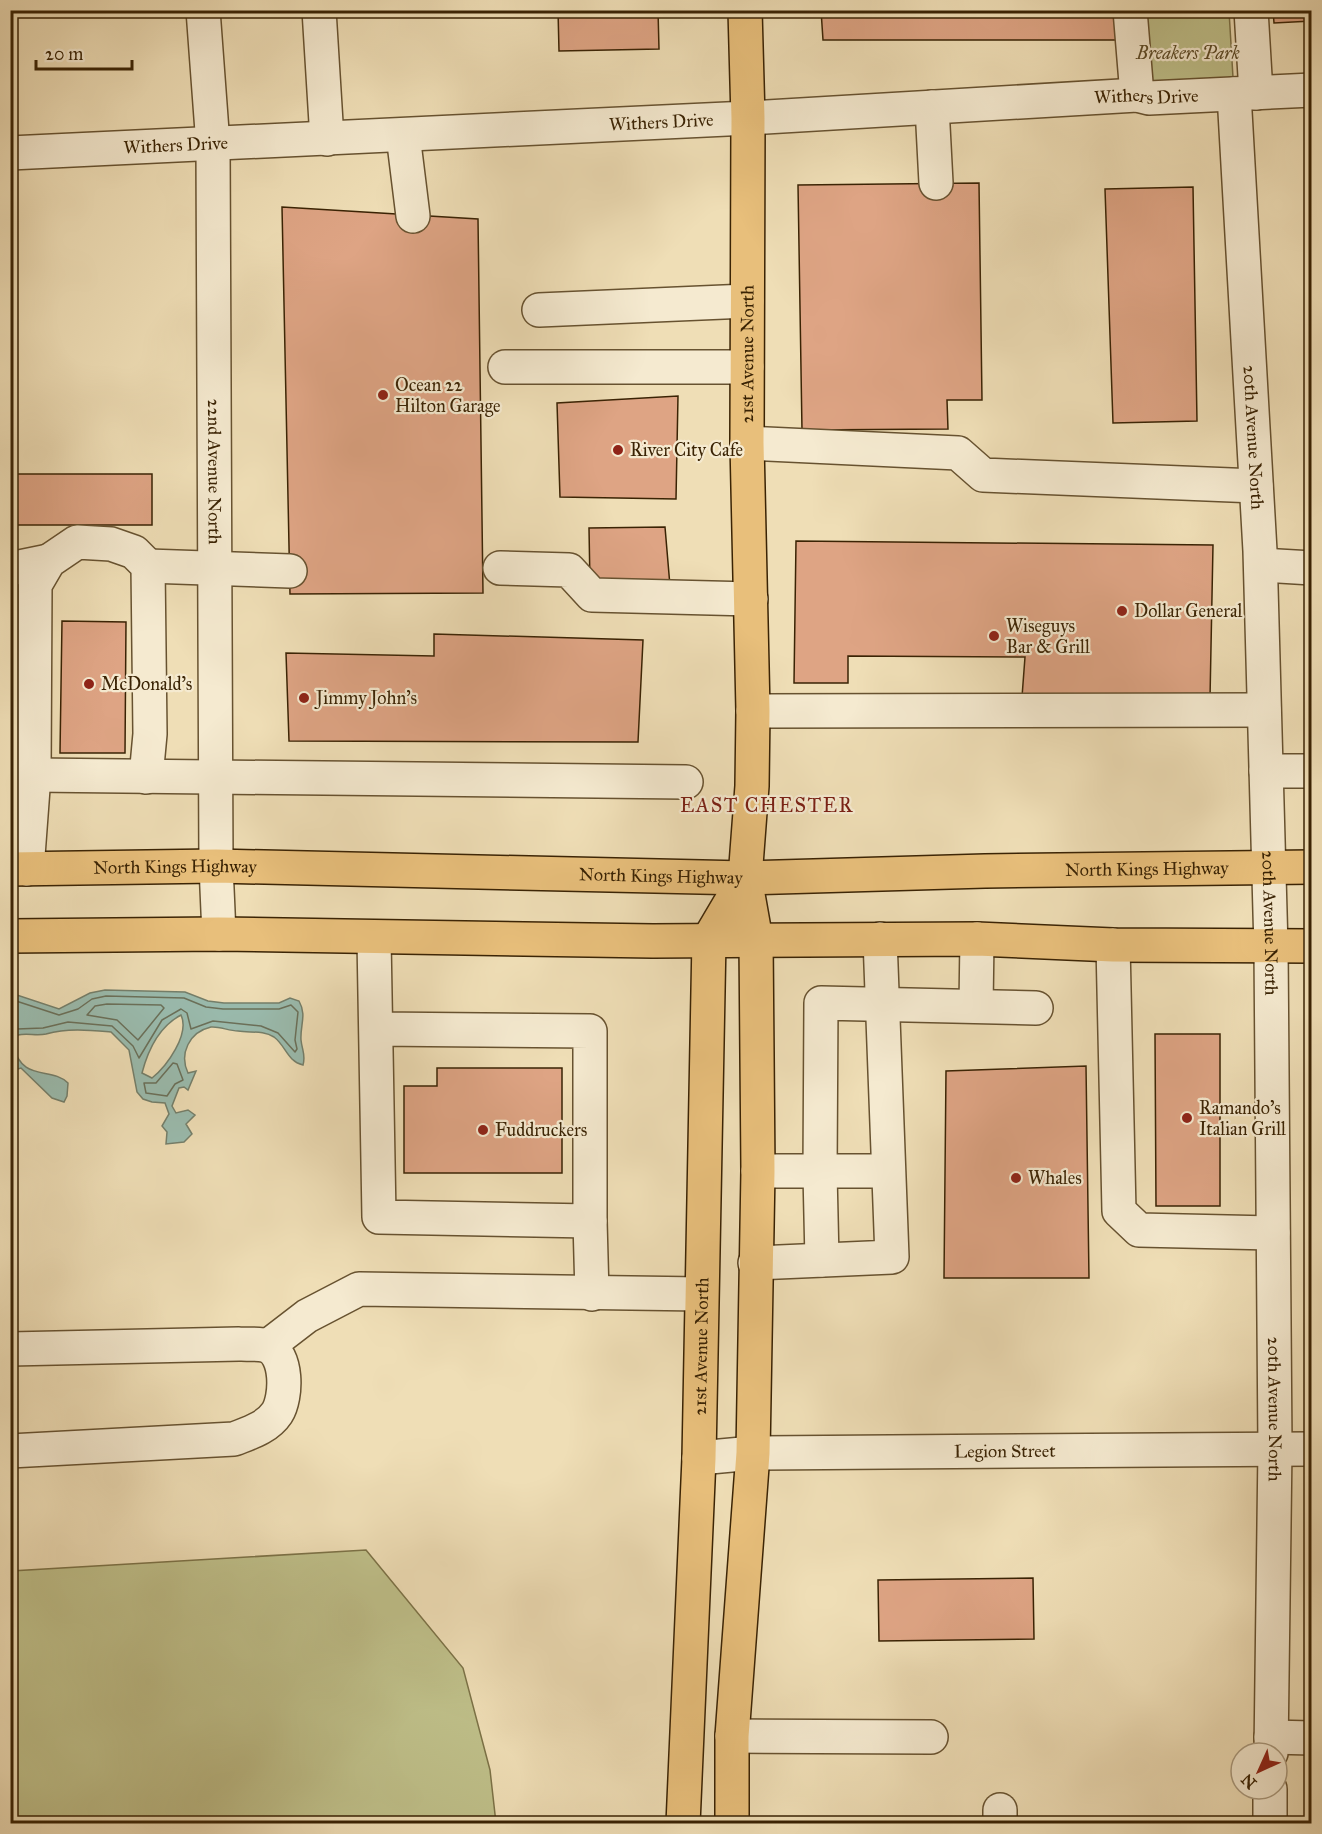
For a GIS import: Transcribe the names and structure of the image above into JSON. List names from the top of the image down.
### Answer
{
  "streets": {
    "main road": ["21st Avenue North", "North Kings Highway"],
    "street": [
      "Withers Drive",
      "20th Avenue North",
      "22nd Avenue North",
      "Legion Street"
    ]
  },
  "crossings": [
    ["Withers Drive", "21st Avenue North"],
    ["Withers Drive", "20th Avenue North"],
    ["Withers Drive", "22nd Avenue North"],
    ["21st Avenue North", "North Kings Highway"],
    ["21st Avenue North", "Legion Street"],
    ["20th Avenue North", "North Kings Highway"],
    ["20th Avenue North", "Legion Street"],
    ["22nd Avenue North", "North Kings Highway"]
  ],
  "districts": ["EAST CHESTER"],
  "parks": ["Breakers Park"],
  "places": [
    "Ocean 22 Hilton Garage",
    "River City Cafe",
    "Dollar General",
    "Wiseguys Bar & Grill",
    "McDonald's",
    "Jimmy John's",
    "Ramando's Italian Grill",
    "Fuddruckers",
    "Whales"
  ],
  "scale_bar": "20 m",
  "north": "bottom left"
}
